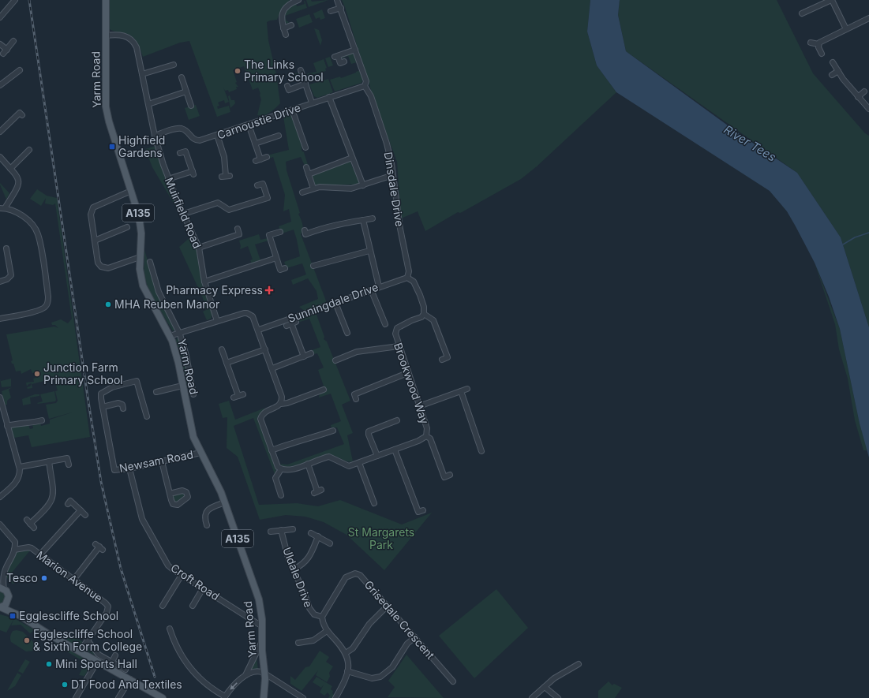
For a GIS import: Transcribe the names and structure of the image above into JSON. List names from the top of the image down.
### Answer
{
  "streets": {
    "main road": ["Yarm Road", "A135"],
    "street": [
      "Carnoustie Drive",
      "Dinsdale Drive",
      "Muirfield Road",
      "Sunningdale Drive",
      "Brookwood Way",
      "Newsam Road",
      "Marion Avenue",
      "Uldale Drive",
      "Croft Road",
      "Grisedale Crescent"
    ]
  },
  "crossings": [
    ["Yarm Road", "Muirfield Road"],
    ["Yarm Road", "Newsam Road"],
    ["Yarm Road", "Croft Road"],
    ["Carnoustie Drive", "Dinsdale Drive"],
    ["Carnoustie Drive", "Muirfield Road"],
    ["Dinsdale Drive", "Sunningdale Drive"],
    ["Newsam Road", "Croft Road"],
    ["Uldale Drive", "Grisedale Crescent"]
  ],
  "water": ["River Tees"],
  "parks": ["St Margarets Park"],
  "places": {
    "other": [
      "The Links Primary School",
      "MHA Reuben Manor",
      "Junction Farm Primary School",
      "Tesco",
      "Egglescliffe School & Sixth Form College",
      "Mini Sports Hall",
      "DT Food And Textiles"
    ],
    "transit": ["Highfield Gardens", "Egglescliffe School"],
    "health": ["Pharmacy Express"]
  }
}
